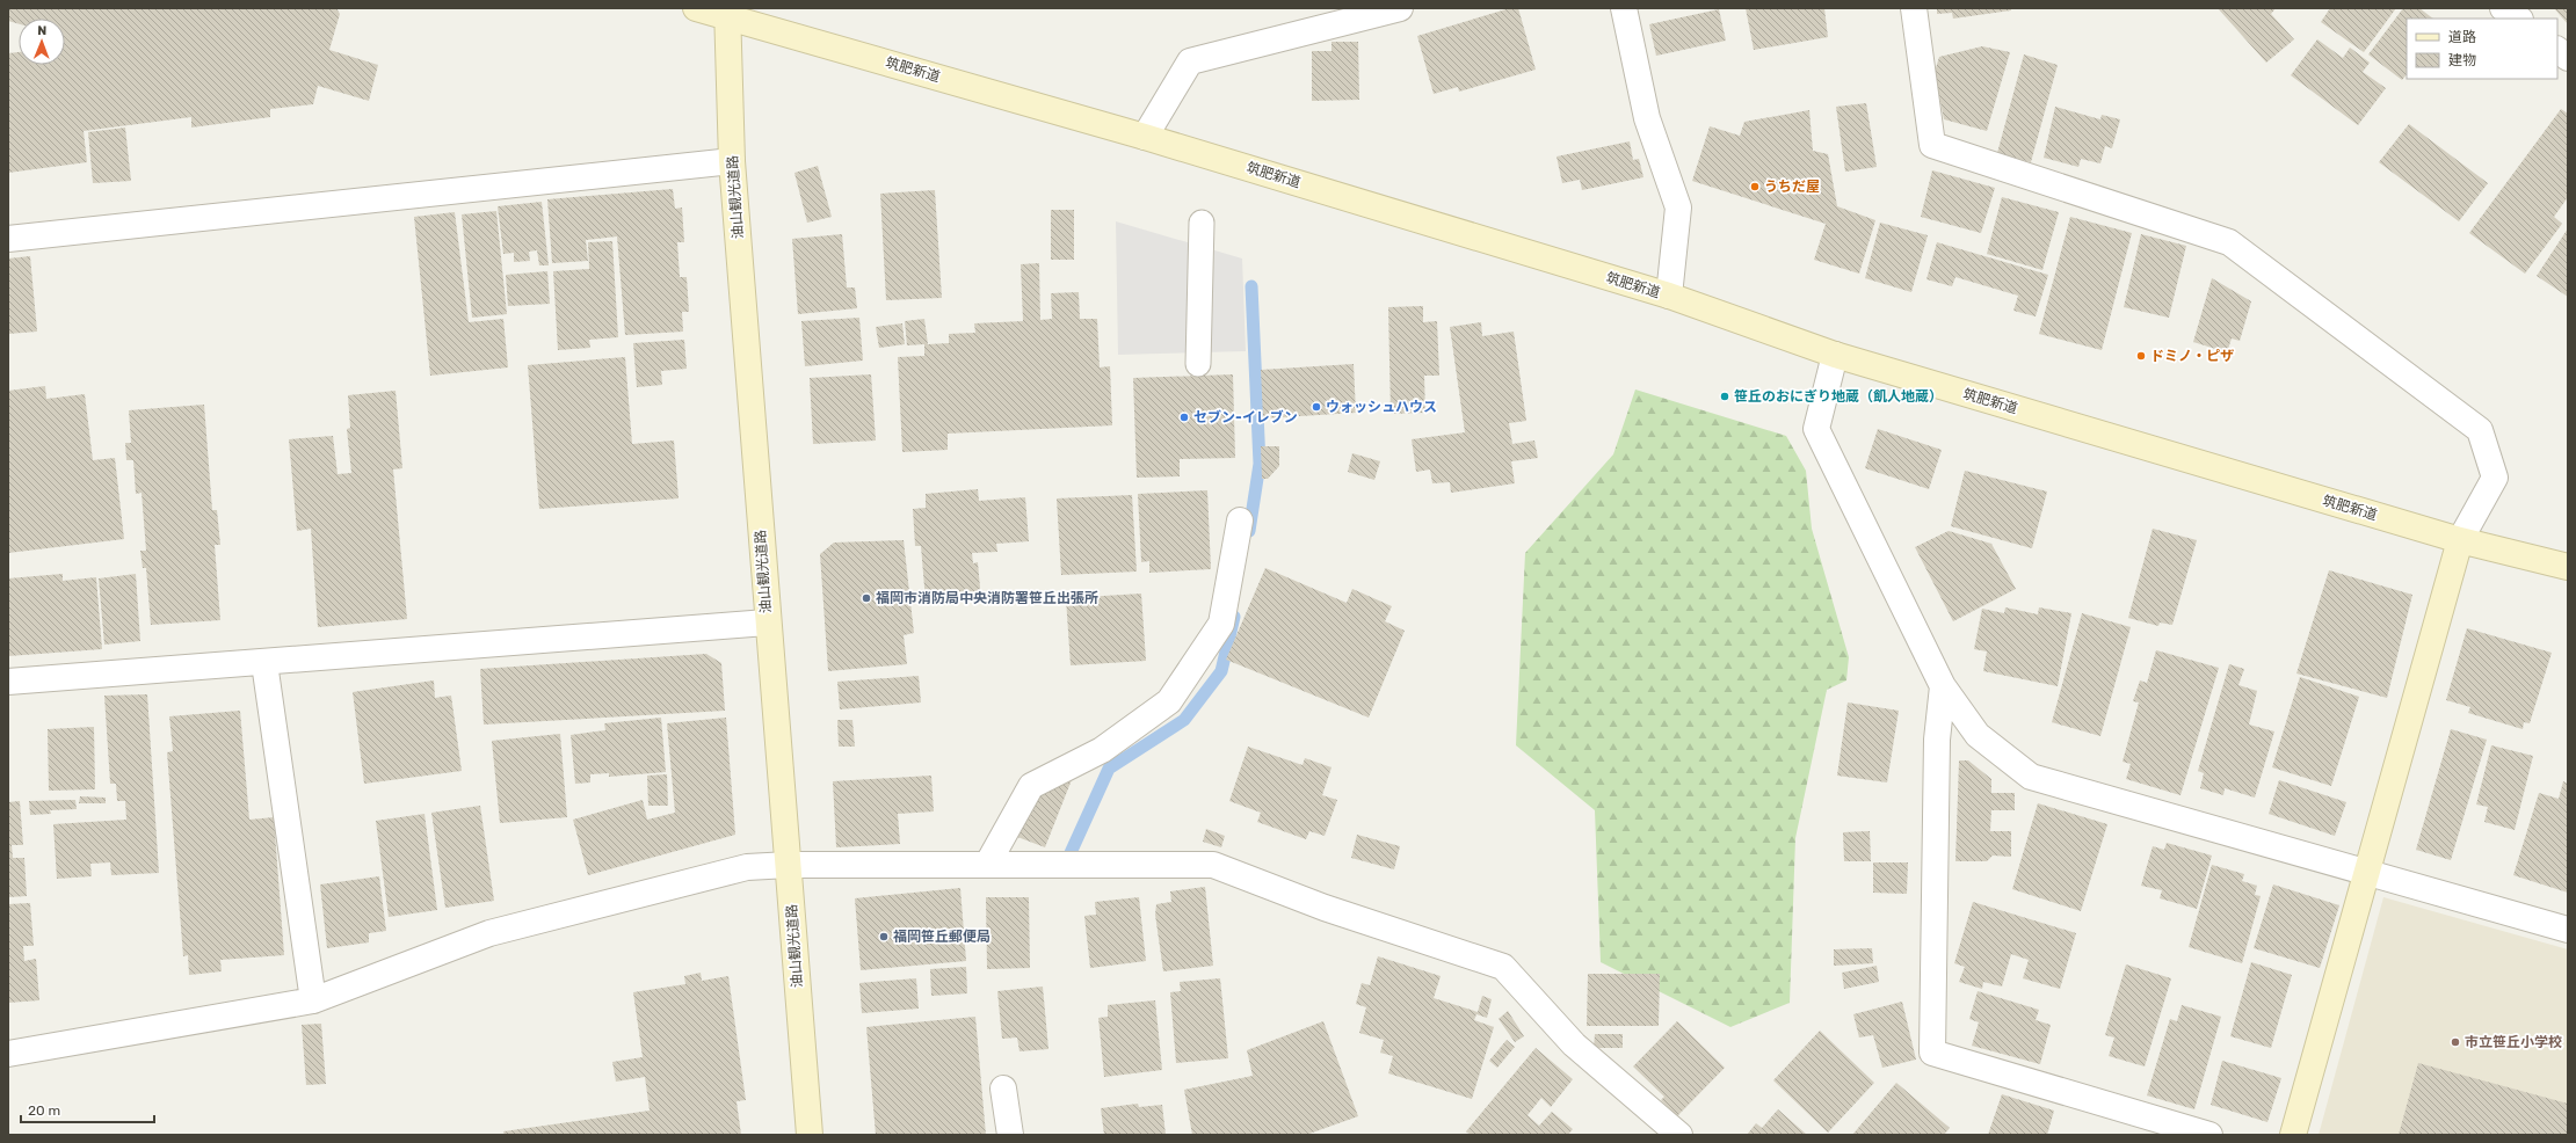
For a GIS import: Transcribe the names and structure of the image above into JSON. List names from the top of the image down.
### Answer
{
  "streets": {
    "street": ["筑肥新道", "油山観光道路"]
  },
  "crossings": [
    ["筑肥新道", "油山観光道路"]
  ],
  "places": [
    "うちだ屋",
    "ドミノ・ピザ",
    "笹丘のおにぎり地蔵（飢人地蔵）",
    "ウォッシュハウス",
    "セブン-イレブン",
    "福岡市消防局中央消防署笹丘出張所",
    "福岡笹丘郵便局",
    "市立笹丘小学校"
  ],
  "legend": ["道路", "建物"],
  "scale_bar": "20 m",
  "north": "top"
}
